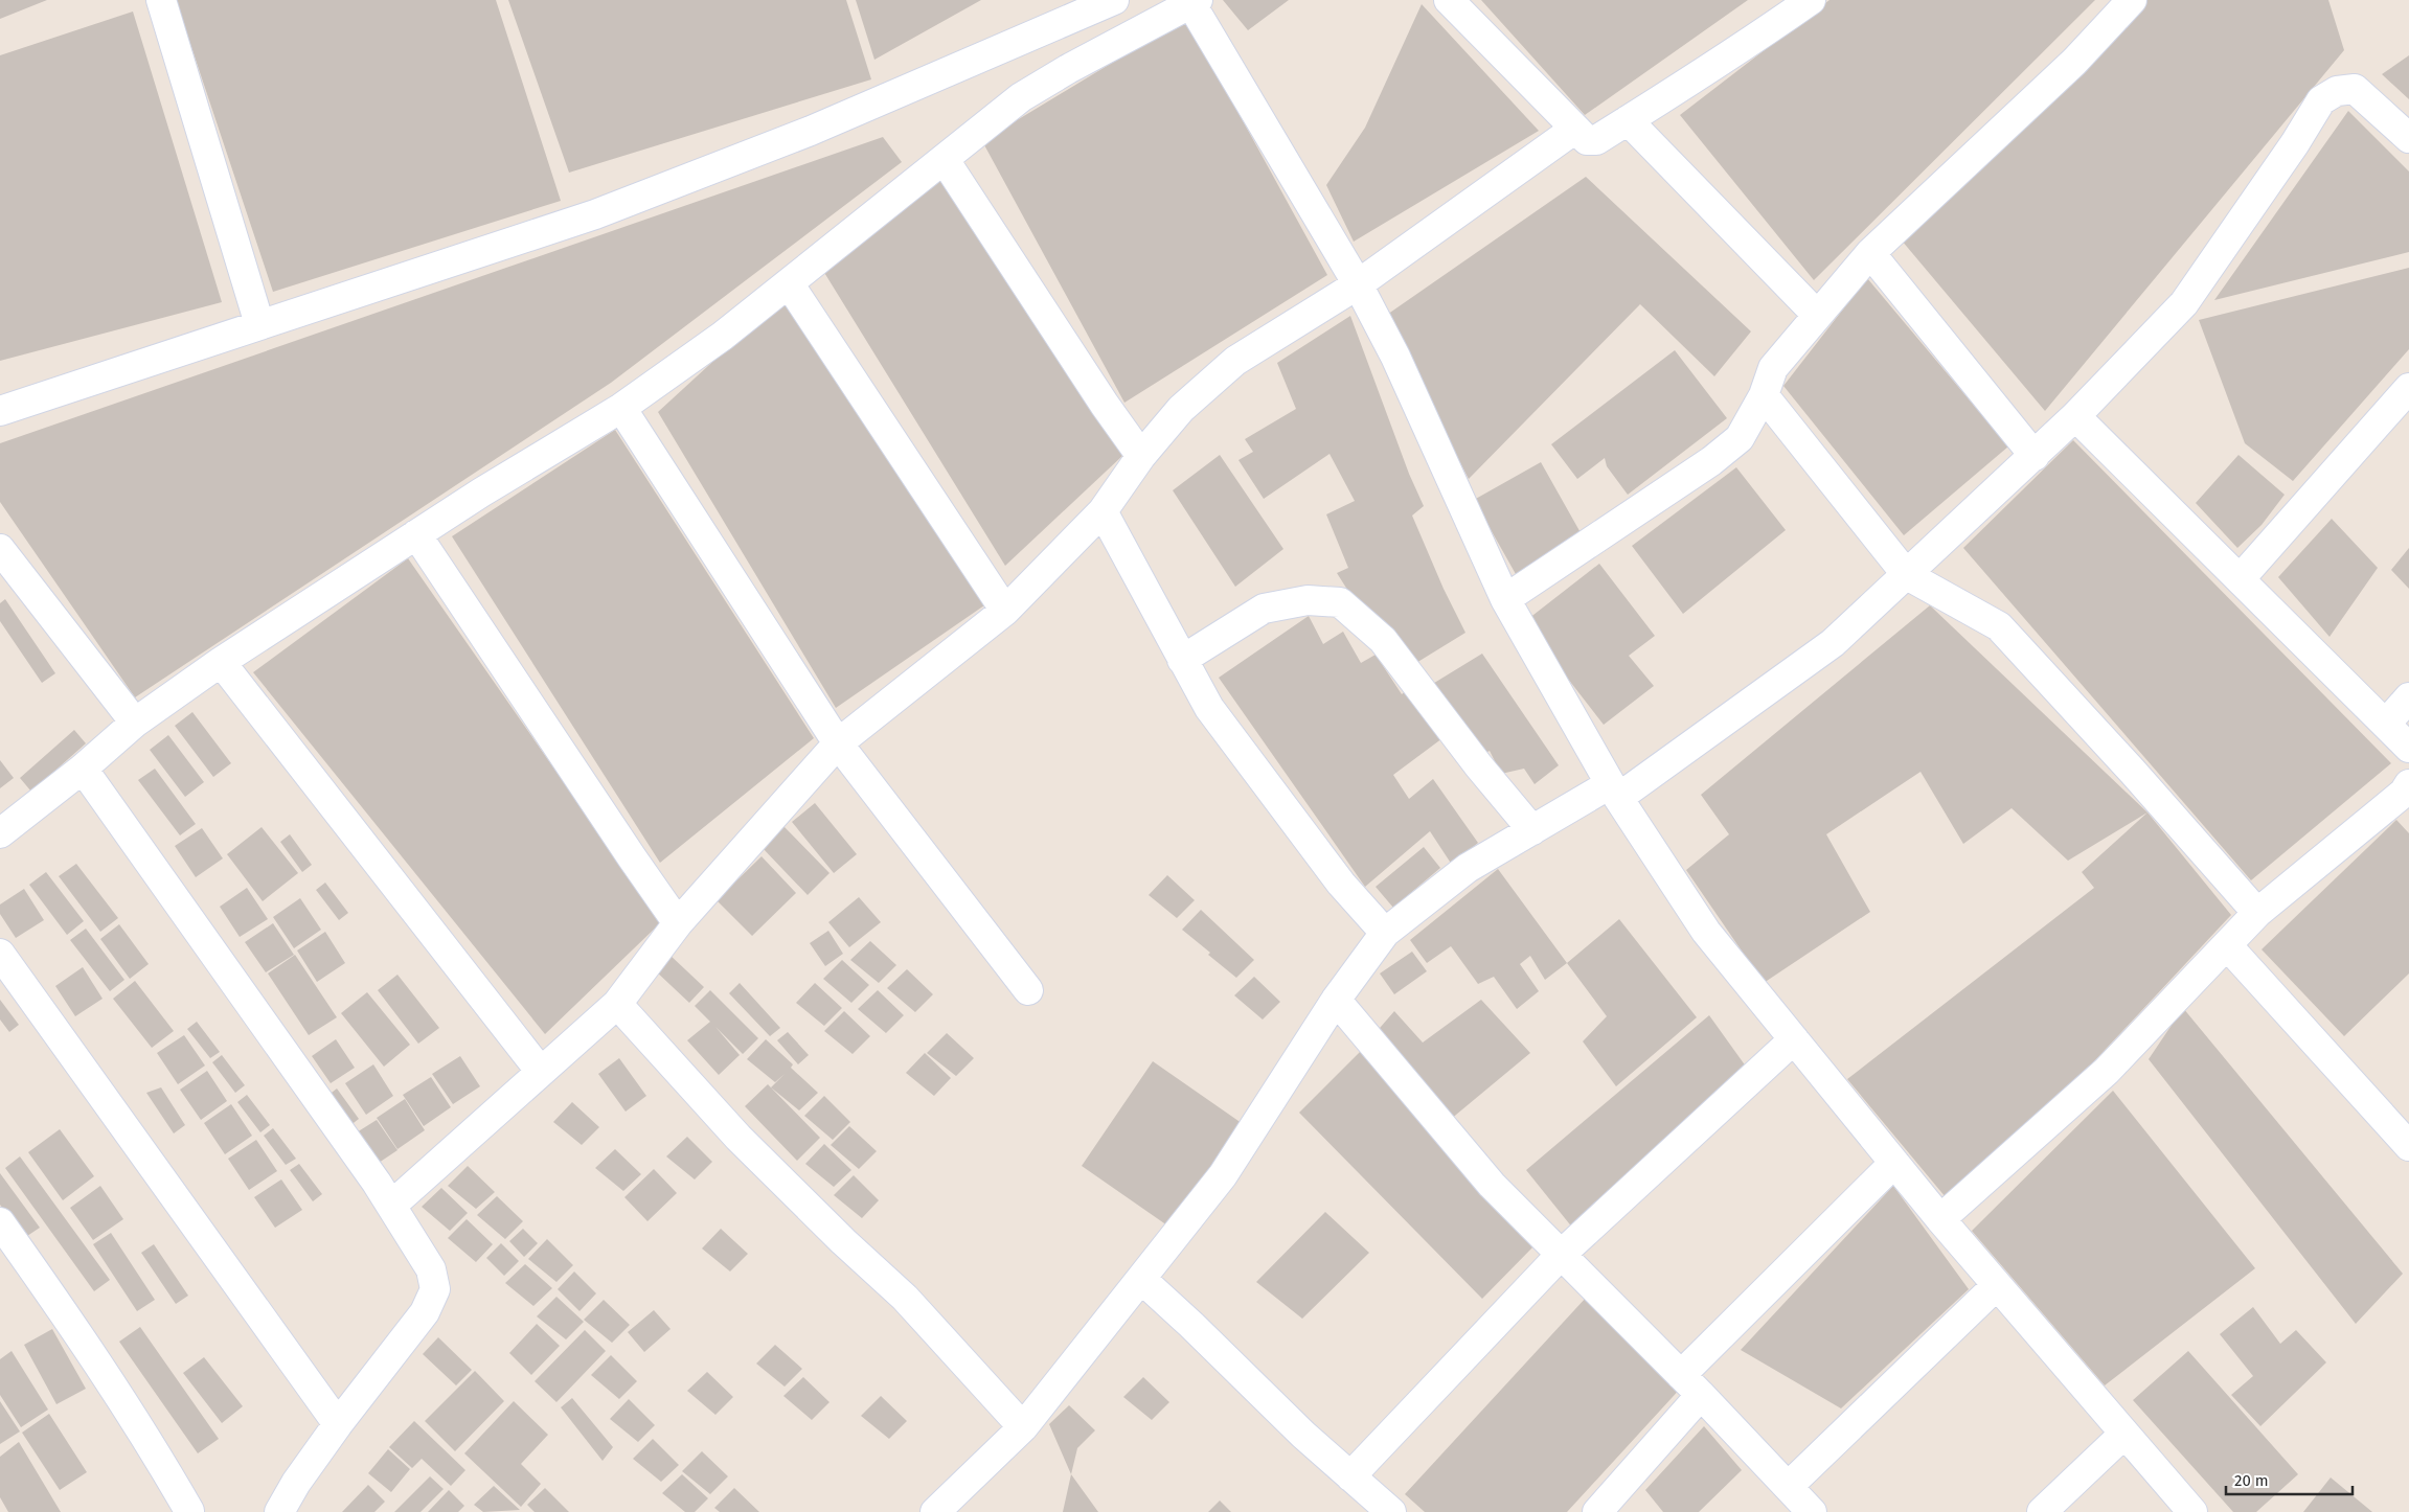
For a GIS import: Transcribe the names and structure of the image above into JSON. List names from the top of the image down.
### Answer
{
  "scale_bar": "20 m"
}
